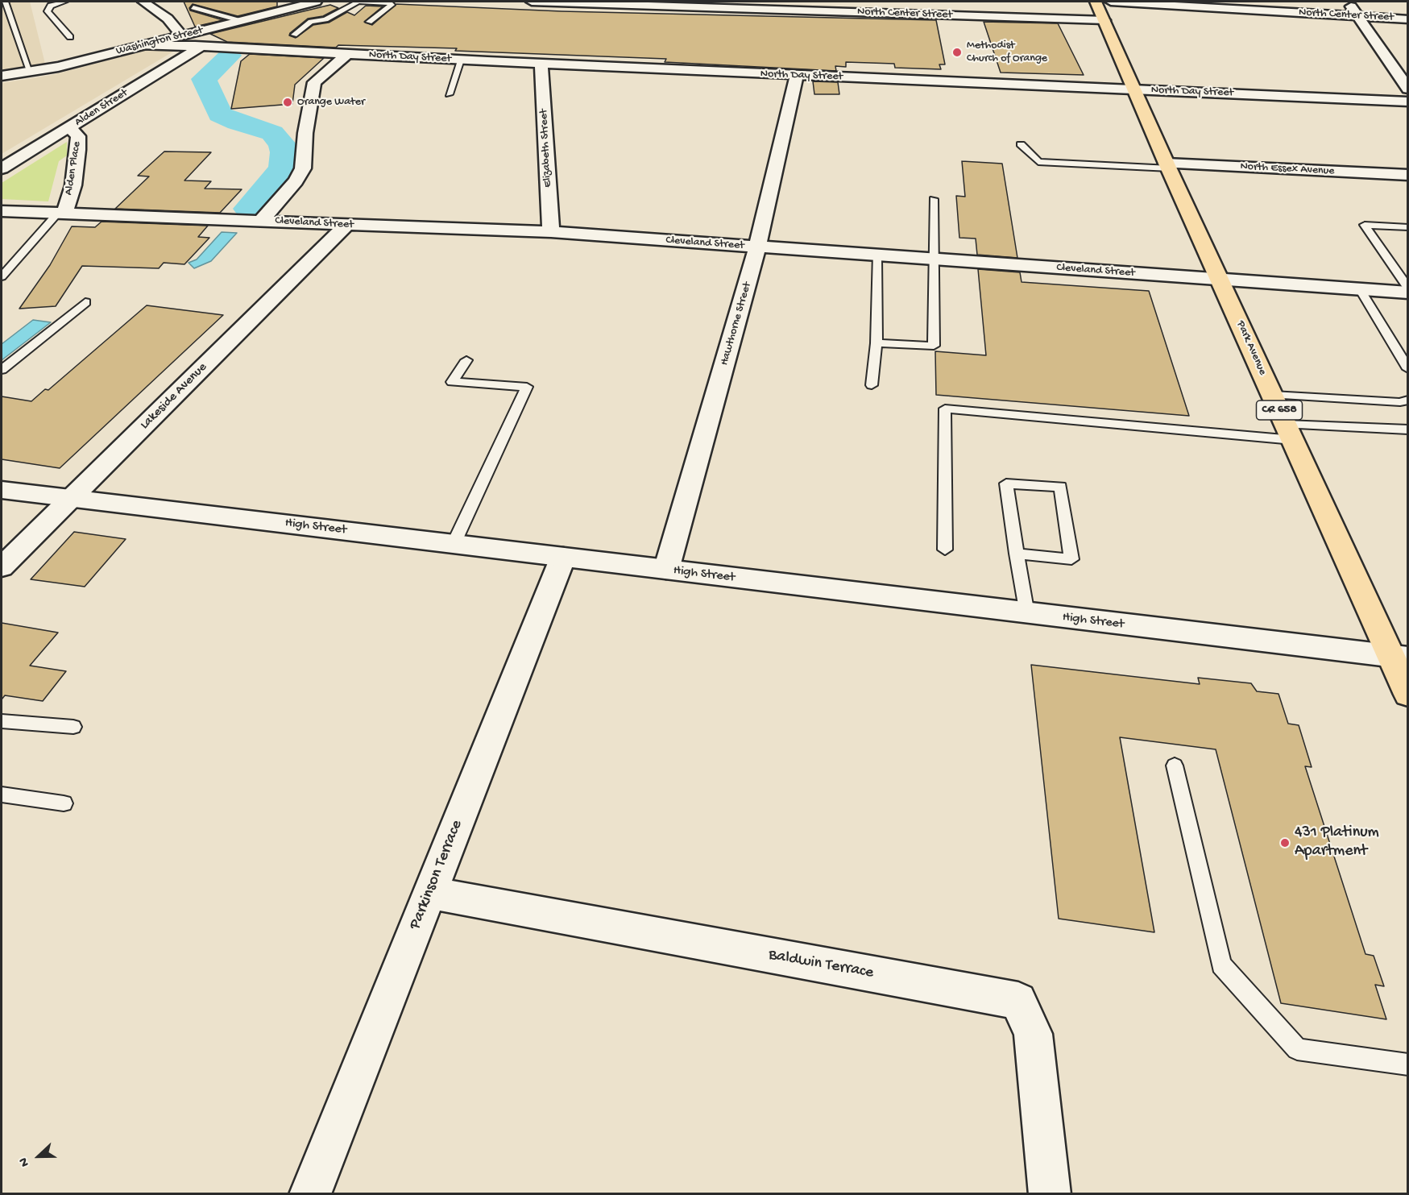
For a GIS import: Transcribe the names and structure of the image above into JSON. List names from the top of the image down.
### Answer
{
  "streets": {
    "main road": ["Park Avenue", "CR 658"],
    "street": [
      "North Center Street",
      "Washington Street",
      "North Day Street",
      "Alden Street",
      "Elizabeth Street",
      "Alden Place",
      "North Essex Avenue",
      "Cleveland Street",
      "Hawthorne Street",
      "Lakeside Avenue",
      "High Street",
      "Parkinson Terrace",
      "Baldwin Terrace"
    ]
  },
  "crossings": [
    ["North Center Street", "Park Avenue"],
    ["Washington Street", "North Day Street"],
    ["North Day Street", "Alden Street"],
    ["North Day Street", "Elizabeth Street"],
    ["North Day Street", "Hawthorne Street"],
    ["North Day Street", "Park Avenue"],
    ["Alden Street", "Alden Place"],
    ["Elizabeth Street", "Cleveland Street"],
    ["Alden Place", "Cleveland Street"],
    ["North Essex Avenue", "Park Avenue"],
    ["Cleveland Street", "Hawthorne Street"],
    ["Cleveland Street", "Park Avenue"],
    ["Cleveland Street", "Lakeside Avenue"],
    ["Hawthorne Street", "High Street"],
    ["Park Avenue", "High Street"],
    ["Lakeside Avenue", "High Street"],
    ["High Street", "Parkinson Terrace"],
    ["Parkinson Terrace", "Baldwin Terrace"]
  ],
  "places": ["Methodist Church of Orange", "Orange Water", "431 Platinum Apartment"],
  "north": "left"
}
